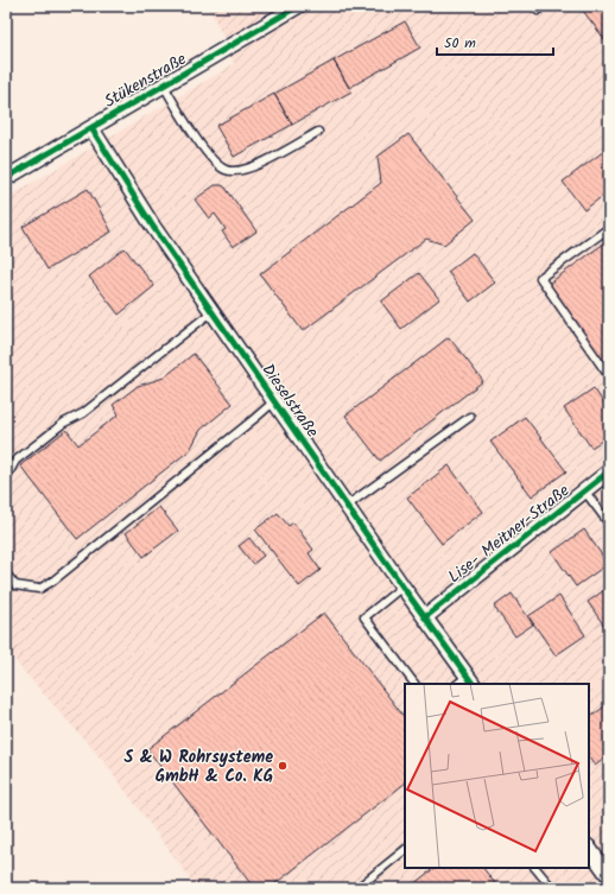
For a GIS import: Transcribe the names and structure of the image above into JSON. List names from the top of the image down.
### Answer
{
  "streets": {
    "street": ["Stükenstraße", "Dieselstraße", "Lise- Meitner-Straße"]
  },
  "crossings": [
    ["Stükenstraße", "Dieselstraße"],
    ["Dieselstraße", "Lise- Meitner-Straße"]
  ],
  "places": ["S & W Rohrsysteme GmbH & Co. KG"],
  "scale_bar": "50 m"
}
